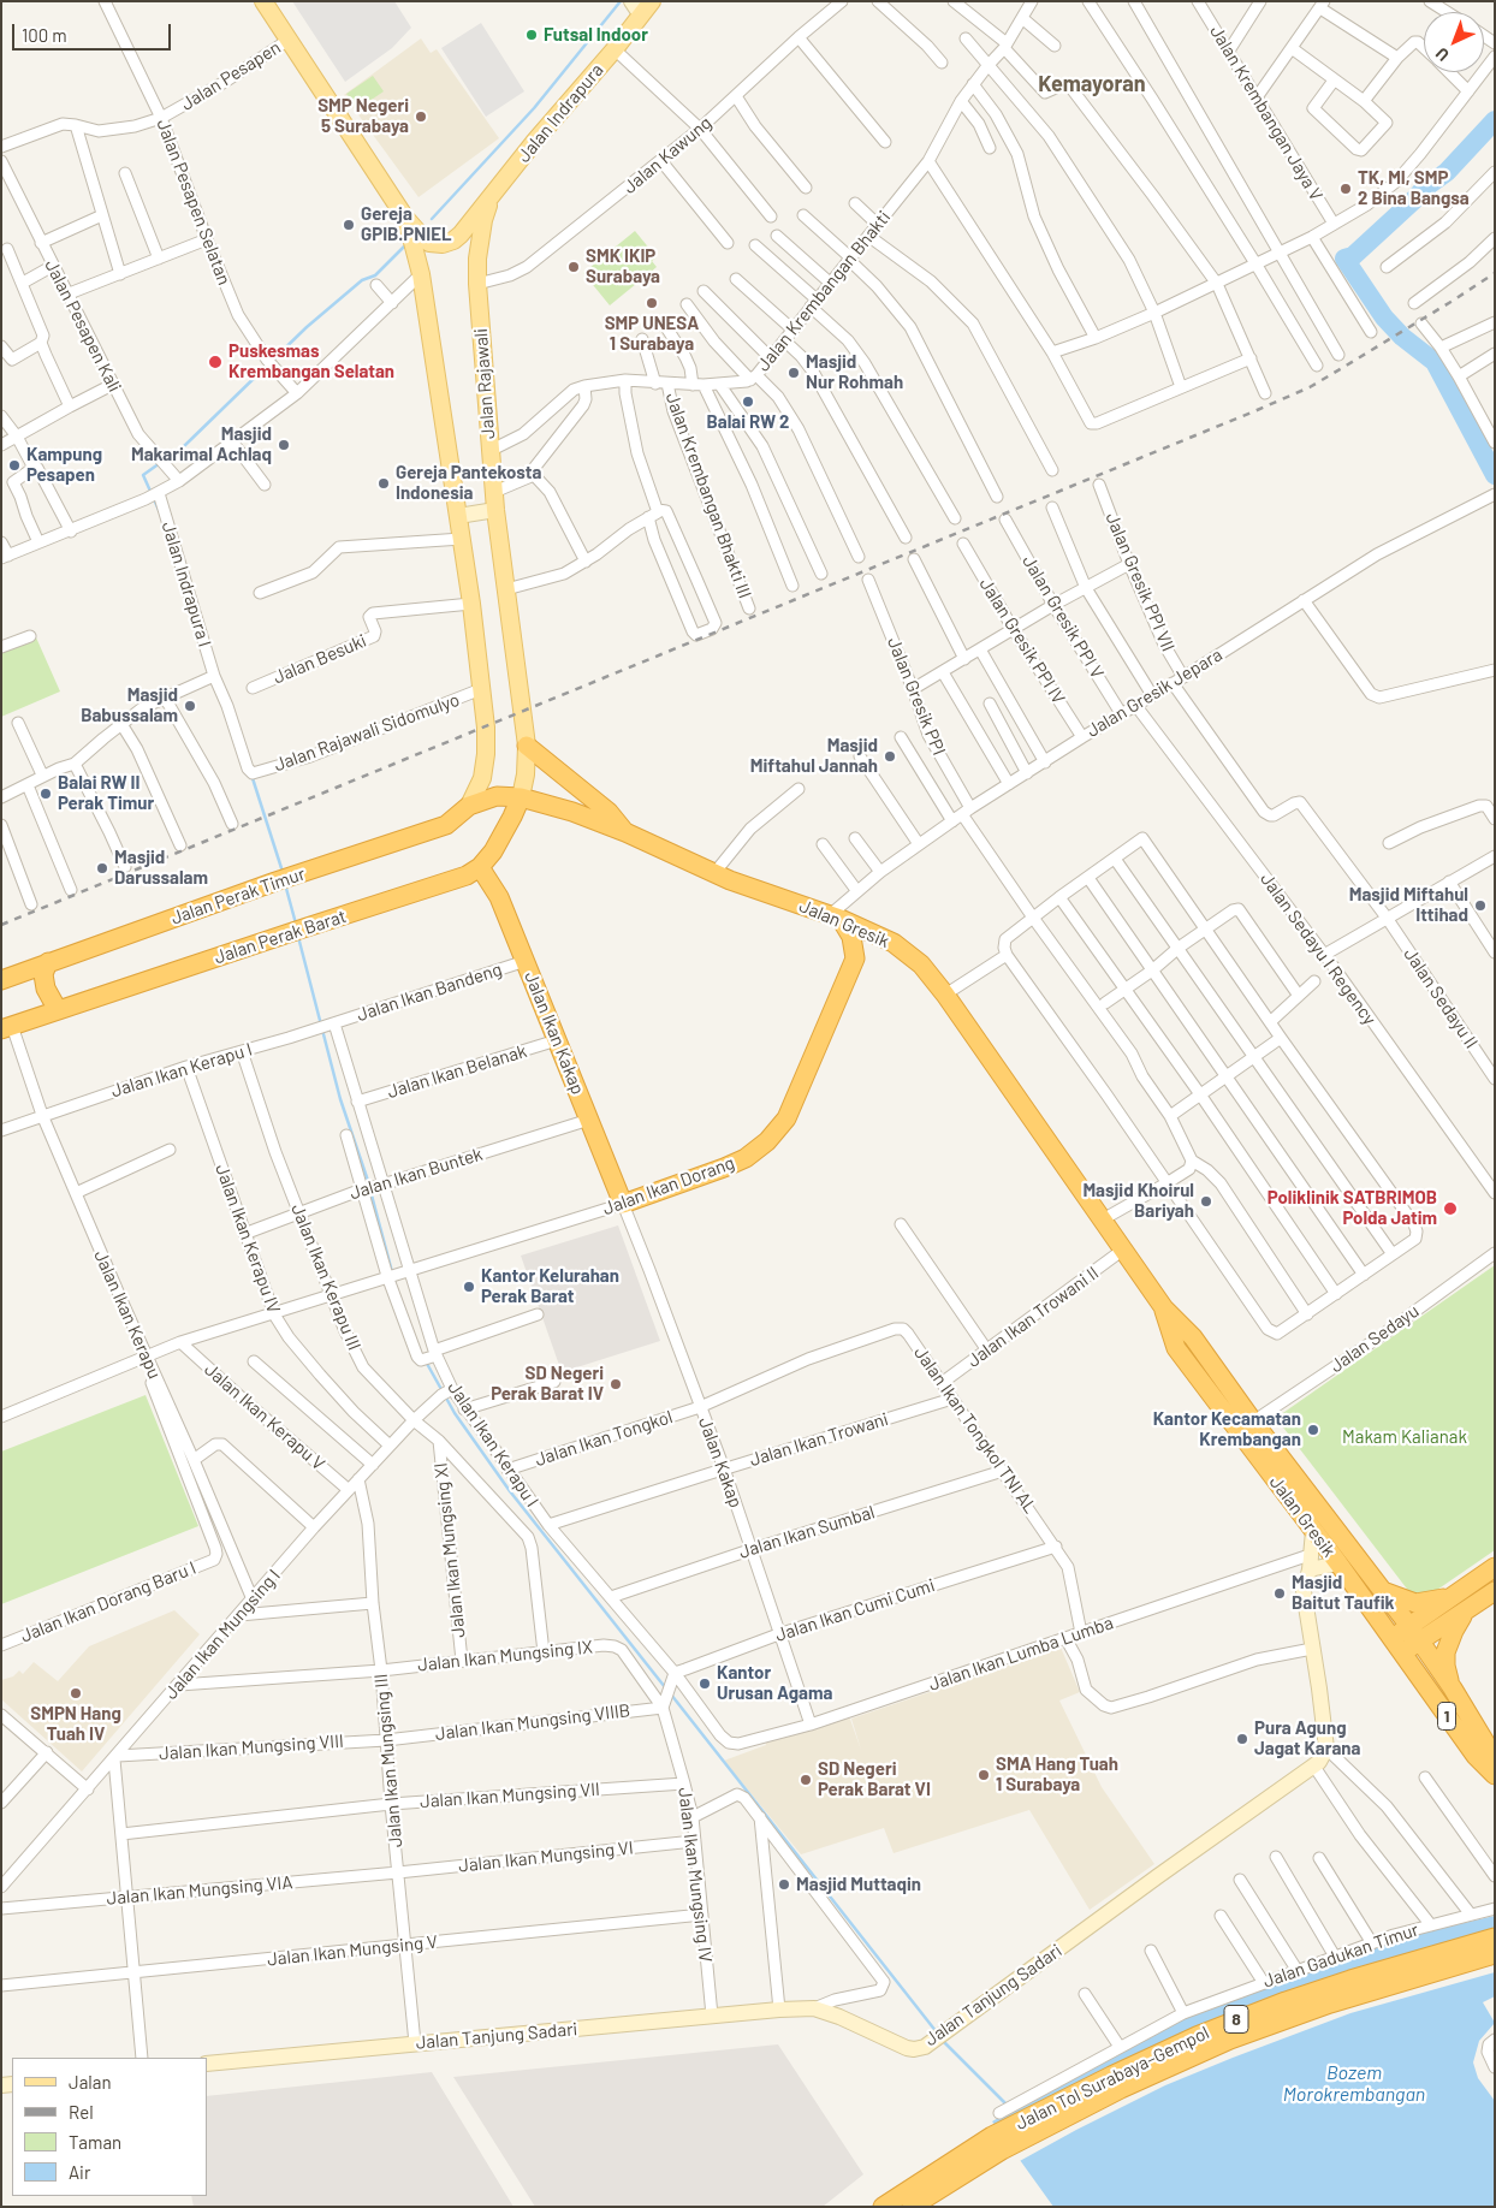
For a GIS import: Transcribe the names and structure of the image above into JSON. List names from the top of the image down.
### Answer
{
  "streets": {
    "highway": [
      "Jalan Perak Timur",
      "Jalan Gresik",
      "Jalan Perak Barat",
      "Jalan Ikan Kakap",
      "Jalan Ikan Dorang",
      "1",
      "8",
      "Jalan Tol Surabaya–Gempol"
    ],
    "main road": ["Jalan Indrapura", "Jalan Rajawali"],
    "street": [
      "Jalan Pesapen",
      "Jalan Krembangan Jaya V",
      "Jalan Kawung",
      "Jalan Pesapen Selatan",
      "Jalan Krembangan Bhakti",
      "Jalan Pesapen Kali",
      "Jalan Krembangan Bhakti III",
      "Jalan Gresik PPI VII",
      "Jalan Indrapura I",
      "Jalan Gresik PPI V",
      "Jalan Gresik PPI IV",
      "Jalan Besuki",
      "Jalan Gresik Jepara",
      "Jalan Gresik PPI",
      "Jalan Rajawali Sidomulyo",
      "Jalan Sedayu I Regency",
      "Jalan Ikan Bandeng",
      "Jalan Sedayu II",
      "Jalan Ikan Kerapu I",
      "Jalan Ikan Belanak",
      "Jalan Ikan Buntek",
      "Jalan Ikan Kerapu IV",
      "Jalan Ikan Kerapu III",
      "Jalan Ikan Kerapu",
      "Jalan Ikan Trowani II",
      "Jalan Sedayu",
      "Jalan Ikan Kerapu V",
      "Jalan Ikan Tongkol TNI AL",
      "Jalan Ikan Tongkol",
      "Jalan Ikan Trowani",
      "Jalan Kakap",
      "Jalan Ikan Sumbal",
      "Jalan Ikan Mungsing XI",
      "Jalan Ikan Dorang Baru I",
      "Jalan Ikan Cumi Cumi",
      "Jalan Ikan Mungsing I",
      "Jalan Ikan Lumba Lumba",
      "Jalan Ikan Mungsing IX",
      "Jalan Ikan Mungsing VIIIB",
      "Jalan Ikan Mungsing VIII",
      "Jalan Ikan Mungsing III",
      "Jalan Ikan Mungsing VII",
      "Jalan Ikan Mungsing VI",
      "Jalan Ikan Mungsing IV",
      "Jalan Ikan Mungsing VIA",
      "Jalan Ikan Mungsing V",
      "Jalan Gadukan Timur",
      "Jalan Tanjung Sadari"
    ]
  },
  "crossings": [
    ["Jalan Pesapen", "Jalan Pesapen Selatan"],
    ["Jalan Indrapura", "Jalan Rajawali"],
    ["Jalan Kawung", "Jalan Rajawali"],
    ["Jalan Krembangan Bhakti", "Jalan Rajawali"],
    ["Jalan Krembangan Bhakti", "Jalan Krembangan Bhakti III"],
    ["Jalan Rajawali", "Jalan Gresik"],
    ["Jalan Rajawali", "Jalan Perak Barat"],
    ["Jalan Gresik PPI VII", "Jalan Gresik Jepara"],
    ["Jalan Indrapura I", "Jalan Rajawali Sidomulyo"],
    ["Jalan Gresik PPI V", "Jalan Gresik Jepara"],
    ["Jalan Gresik PPI IV", "Jalan Gresik Jepara"],
    ["Jalan Gresik Jepara", "Jalan Gresik PPI"],
    ["Jalan Gresik Jepara", "Jalan Gresik"],
    ["Jalan Gresik Jepara", "Jalan Sedayu I Regency"],
    ["Jalan Gresik Jepara", "Jalan Sedayu II"],
    ["Jalan Perak Timur", "Jalan Gresik"],
    ["Jalan Gresik", "Jalan Perak Barat"],
    ["Jalan Gresik", "Jalan Ikan Trowani II"],
    ["Jalan Gresik", "Jalan Sedayu"],
    ["Jalan Perak Barat", "Jalan Ikan Kakap"],
    ["Jalan Perak Barat", "Jalan Ikan Kerapu"],
    ["Jalan Ikan Bandeng", "Jalan Ikan Kakap"],
    ["Jalan Ikan Bandeng", "Jalan Ikan Kerapu I"],
    ["Jalan Ikan Kakap", "Jalan Ikan Belanak"],
    ["Jalan Ikan Kakap", "Jalan Ikan Buntek"],
    ["Jalan Ikan Kakap", "Jalan Ikan Dorang"],
    ["Jalan Ikan Kakap", "Jalan Kakap"],
    ["Jalan Ikan Kerapu I", "Jalan Ikan Belanak"],
    ["Jalan Ikan Kerapu I", "Jalan Ikan Buntek"],
    ["Jalan Ikan Kerapu I", "Jalan Ikan Dorang"],
    ["Jalan Ikan Kerapu I", "Jalan Ikan Kerapu IV"],
    ["Jalan Ikan Kerapu I", "Jalan Ikan Kerapu III"],
    ["Jalan Ikan Kerapu I", "Jalan Ikan Kerapu"],
    ["Jalan Ikan Kerapu I", "Jalan Ikan Tongkol"],
    ["Jalan Ikan Kerapu I", "Jalan Ikan Trowani"],
    ["Jalan Ikan Kerapu I", "Jalan Ikan Sumbal"],
    ["Jalan Ikan Kerapu I", "Jalan Ikan Cumi Cumi"],
    ["Jalan Ikan Kerapu I", "Jalan Ikan Mungsing I"],
    ["Jalan Ikan Kerapu I", "Jalan Ikan Lumba Lumba"],
    ["Jalan Ikan Buntek", "Jalan Ikan Kerapu IV"],
    ["Jalan Ikan Buntek", "Jalan Ikan Kerapu III"],
    ["Jalan Ikan Dorang", "Jalan Kakap"],
    ["Jalan Ikan Kerapu IV", "Jalan Ikan Mungsing I"],
    ["Jalan Ikan Kerapu III", "Jalan Ikan Mungsing XI"],
    ["Jalan Ikan Kerapu III", "Jalan Ikan Mungsing I"],
    ["Jalan Ikan Kerapu III", "Jalan Ikan Mungsing IX"],
    ["Jalan Ikan Kerapu", "Jalan Ikan Dorang Baru I"],
    ["Jalan Ikan Kerapu", "Jalan Ikan Mungsing I"],
    ["Jalan Ikan Trowani II", "Jalan Ikan Tongkol TNI AL"],
    ["Jalan Ikan Kerapu V", "Jalan Ikan Mungsing I"],
    ["Jalan Ikan Tongkol TNI AL", "Jalan Ikan Tongkol"],
    ["Jalan Ikan Tongkol TNI AL", "Jalan Ikan Trowani"],
    ["Jalan Ikan Tongkol TNI AL", "Jalan Kakap"],
    ["Jalan Ikan Tongkol TNI AL", "Jalan Ikan Sumbal"],
    ["Jalan Ikan Tongkol TNI AL", "Jalan Ikan Cumi Cumi"],
    ["Jalan Ikan Tongkol TNI AL", "Jalan Ikan Lumba Lumba"],
    ["Jalan Ikan Tongkol", "Jalan Kakap"],
    ["Jalan Ikan Trowani", "Jalan Kakap"],
    ["Jalan Kakap", "Jalan Ikan Sumbal"],
    ["Jalan Kakap", "Jalan Ikan Cumi Cumi"],
    ["Jalan Kakap", "Jalan Ikan Lumba Lumba"],
    ["Jalan Ikan Mungsing XI", "Jalan Ikan Mungsing IX"],
    ["Jalan Ikan Mungsing I", "Jalan Ikan Mungsing IX"],
    ["Jalan Ikan Mungsing I", "Jalan Ikan Mungsing VIII"],
    ["Jalan Ikan Mungsing I", "Jalan Ikan Mungsing III"],
    ["Jalan Ikan Mungsing IX", "Jalan Ikan Mungsing III"],
    ["Jalan Ikan Mungsing IX", "Jalan Ikan Mungsing IV"],
    ["Jalan Ikan Mungsing VIIIB", "Jalan Ikan Mungsing VIII"],
    ["Jalan Ikan Mungsing VIIIB", "Jalan Ikan Mungsing III"],
    ["Jalan Ikan Mungsing VIIIB", "Jalan Ikan Mungsing IV"],
    ["Jalan Ikan Mungsing VIII", "Jalan Ikan Mungsing III"],
    ["Jalan Ikan Mungsing III", "Jalan Ikan Mungsing VII"],
    ["Jalan Ikan Mungsing III", "Jalan Ikan Mungsing VI"],
    ["Jalan Ikan Mungsing III", "Jalan Ikan Mungsing VIA"],
    ["Jalan Ikan Mungsing III", "Jalan Ikan Mungsing V"],
    ["Jalan Ikan Mungsing III", "Jalan Tanjung Sadari"],
    ["Jalan Ikan Mungsing VII", "Jalan Ikan Mungsing IV"],
    ["Jalan Ikan Mungsing VI", "Jalan Ikan Mungsing IV"],
    ["Jalan Ikan Mungsing VI", "Jalan Ikan Mungsing VIA"],
    ["Jalan Ikan Mungsing IV", "Jalan Ikan Mungsing V"],
    ["Jalan Ikan Mungsing IV", "Jalan Tanjung Sadari"]
  ],
  "districts": ["Kemayoran"],
  "water": ["Bozem Morokrembangan"],
  "parks": ["Makam Kalianak"],
  "places": [
    "Futsal Indoor",
    "SMP Negeri 5 Surabaya",
    "TK, MI, SMP 2 Bina Bangsa",
    "Gereja GPIB.PNIEL",
    "SMK IKIP Surabaya",
    "SMP UNESA 1 Surabaya",
    "Puskesmas Krembangan Selatan",
    "Masjid Nur Rohmah",
    "Balai RW 2",
    "Masjid Makarimal Achlaq",
    "Kampung Pesapen",
    "Gereja Pantekosta Indonesia",
    "Masjid Babussalam",
    "Masjid Miftahul Jannah",
    "Balai RW II Perak Timur",
    "Masjid Darussalam",
    "Masjid Miftahul Ittihad",
    "Masjid Khoirul Bariyah",
    "Poliklinik SATBRIMOB Polda Jatim",
    "Kantor Kelurahan Perak Barat",
    "SD Negeri Perak Barat IV",
    "Kantor Kecamatan Krembangan",
    "Masjid Baitut Taufik",
    "Kantor Urusan Agama",
    "SMPN Hang Tuah IV",
    "Pura Agung Jagat Karana",
    "SMA Hang Tuah 1 Surabaya",
    "SD Negeri Perak Barat VI",
    "Masjid Muttaqin"
  ],
  "legend": [
    "Jalan",
    "Rel",
    "Taman",
    "Air"
  ],
  "scale_bar": "100 m",
  "north": "bottom left"
}
